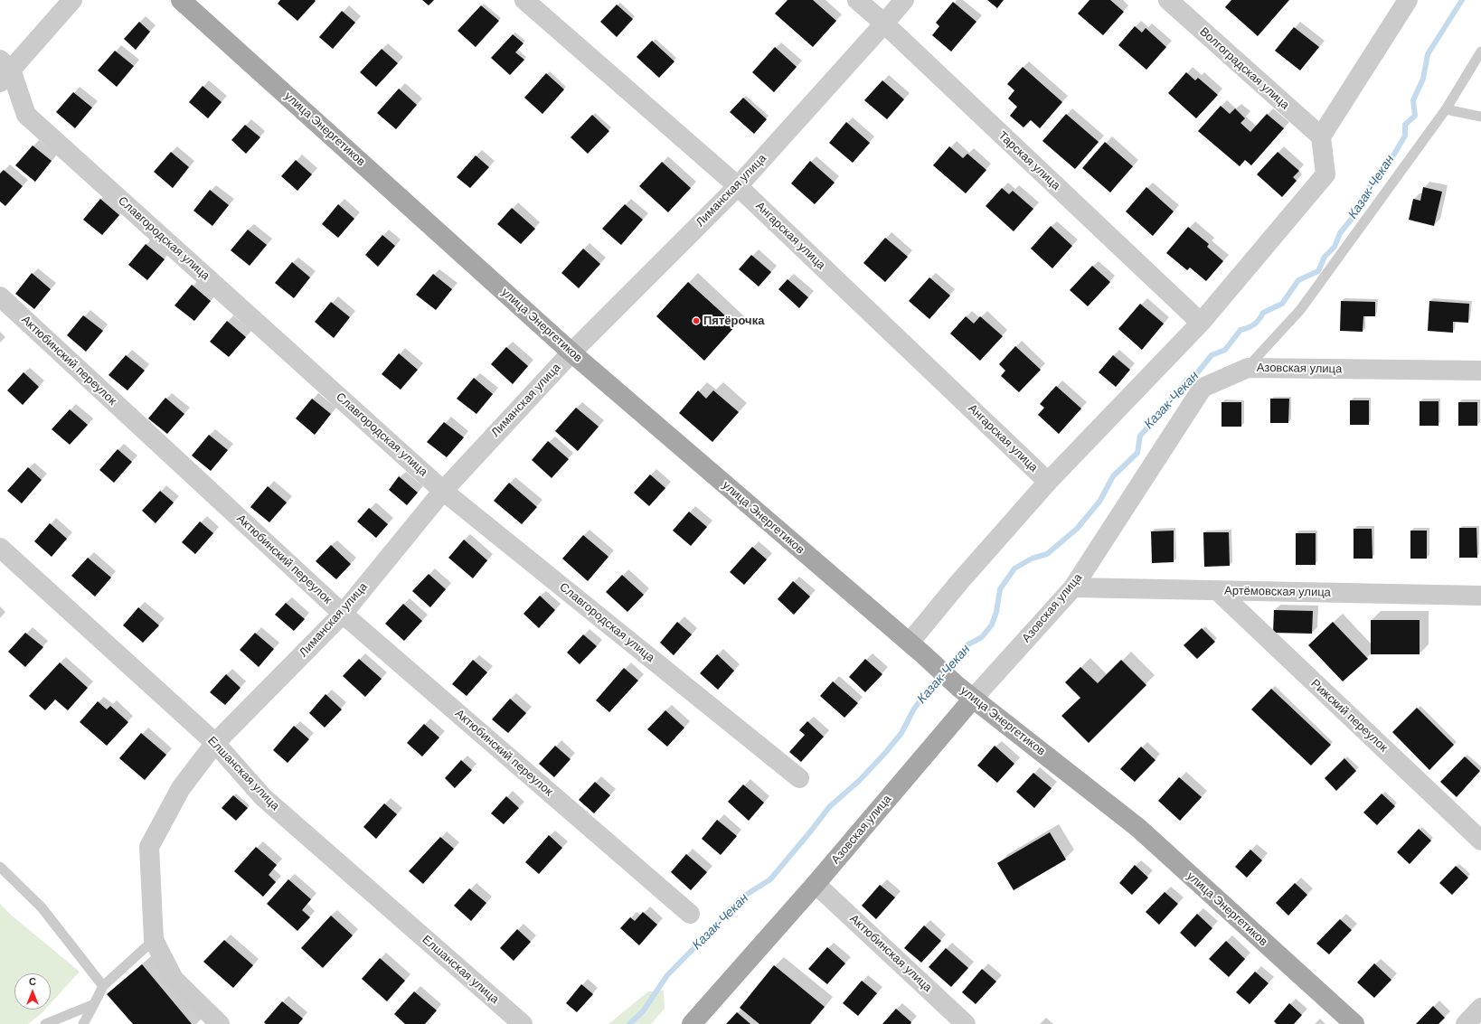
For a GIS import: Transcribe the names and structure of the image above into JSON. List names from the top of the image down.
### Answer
{
  "streets": {
    "main road": ["улица Энергетиков", "Азовская улица"],
    "street": [
      "Волгоградская улица",
      "Тарская улица",
      "Лиманская улица",
      "Ангарская улица",
      "Славгородская улица",
      "Актюбинский переулок",
      "Артёмовская улица",
      "Рижский переулок",
      "Елшанская улица",
      "Актюбинская улица"
    ]
  },
  "crossings": [
    ["улица Энергетиков", "Лиманская улица"],
    ["улица Энергетиков", "Азовская улица"],
    ["Тарская улица", "Лиманская улица"],
    ["Лиманская улица", "Ангарская улица"],
    ["Лиманская улица", "Славгородская улица"],
    ["Лиманская улица", "Актюбинский переулок"],
    ["Лиманская улица", "Елшанская улица"],
    ["Азовская улица", "Артёмовская улица"],
    ["Азовская улица", "Актюбинская улица"],
    ["Артёмовская улица", "Рижский переулок"]
  ],
  "water": ["Казак-Чекан"],
  "places": ["Пятёрочка"],
  "north": "top"
}
